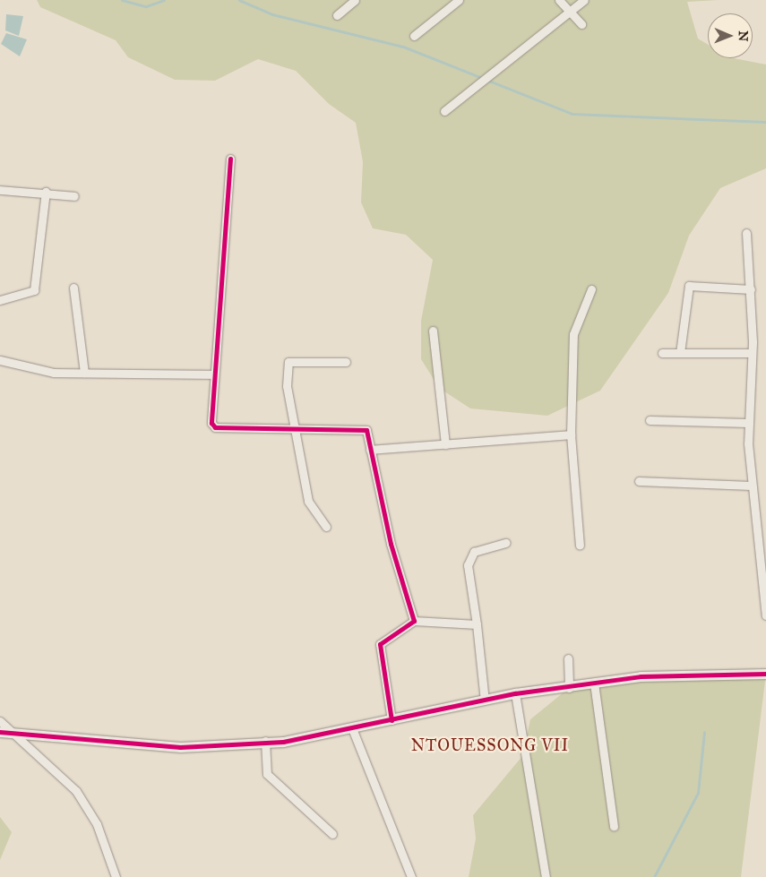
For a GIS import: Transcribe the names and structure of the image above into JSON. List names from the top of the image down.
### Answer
{
  "districts": ["NTOUESSONG VII"],
  "north": "right"
}
